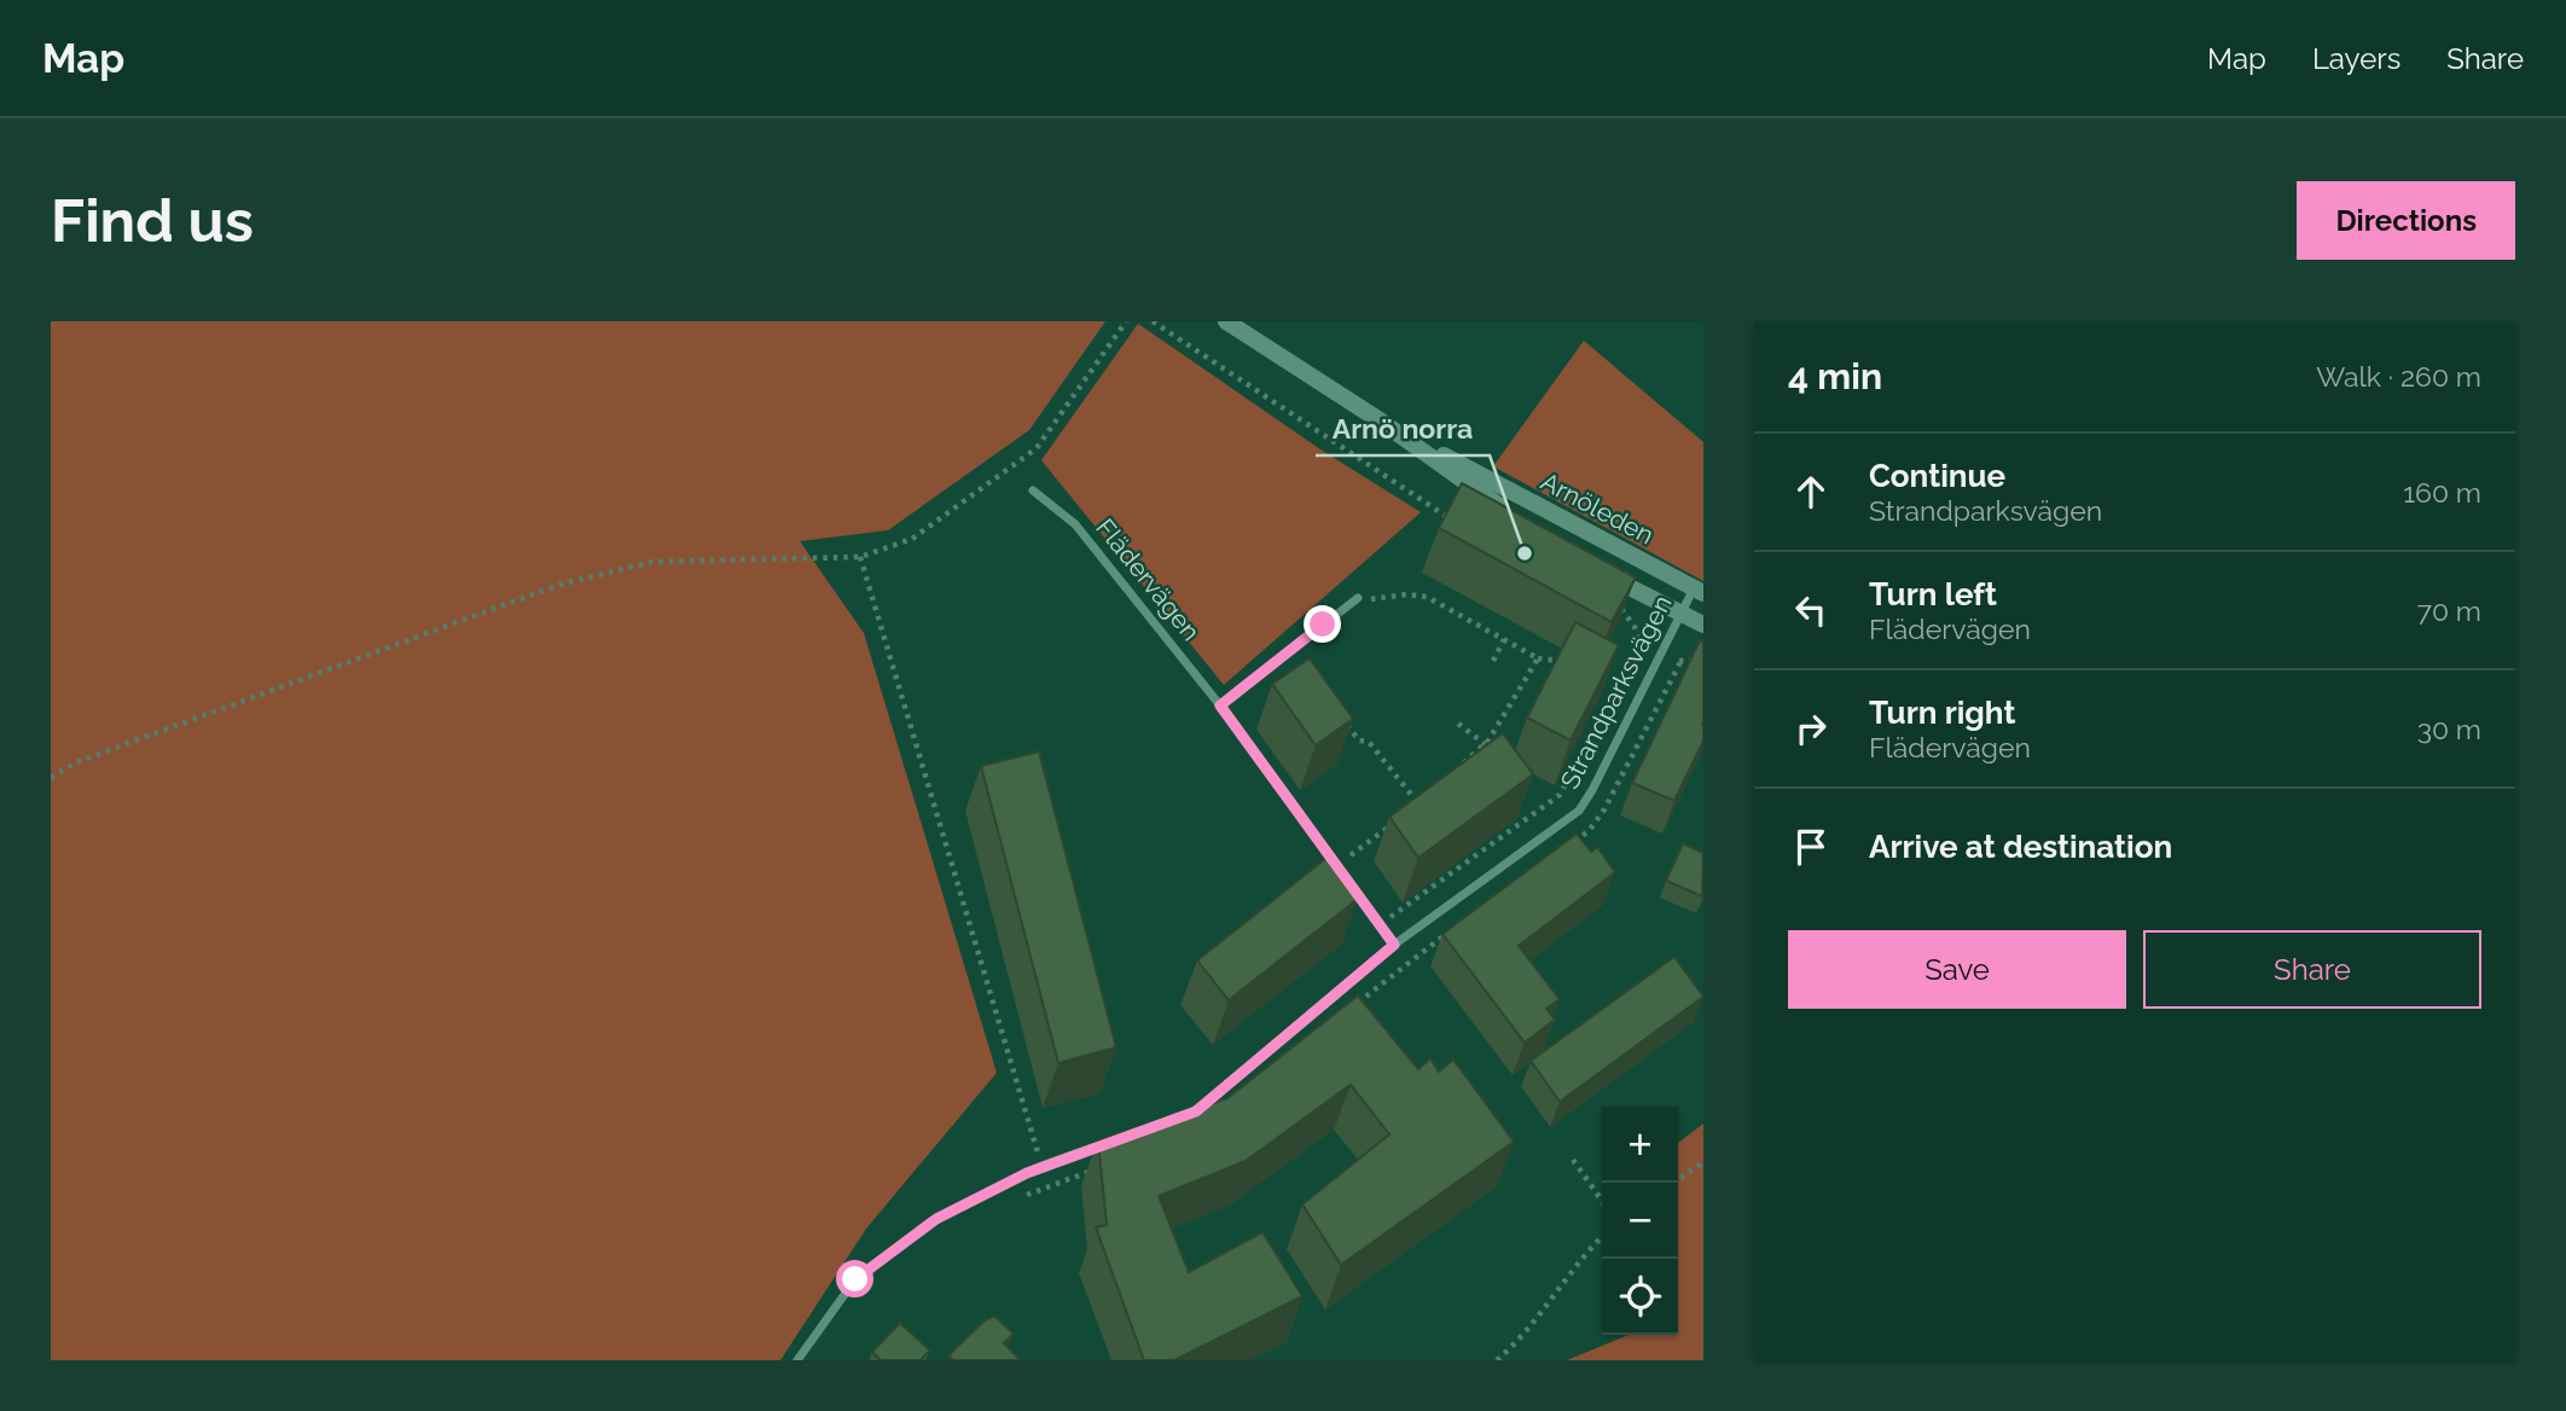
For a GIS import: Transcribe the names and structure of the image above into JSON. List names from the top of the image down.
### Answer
{
  "streets": {
    "main road": ["Arnöleden"],
    "street": ["Flädervägen", "Strandparksvägen"]
  },
  "crossings": [
    ["Arnöleden", "Strandparksvägen"],
    ["Flädervägen", "Strandparksvägen"]
  ],
  "places": ["Arnö norra"],
  "page": {
    "header": "Map",
    "nav": ["Map", "Layers", "Share"],
    "buttons": [
      "Directions",
      ["Save", "Share"]
    ],
    "title": "Find us",
    "heading": ["4 min", "Walk · 260 m"],
    "list": [
      ["Continue", "Strandparksvägen", "160 m"],
      ["Turn left", "Flädervägen", "70 m"],
      ["Turn right", "Flädervägen", "30 m"],
      "Arrive at destination"
    ],
    "map_buttons": ["+", "−"]
  }
}
